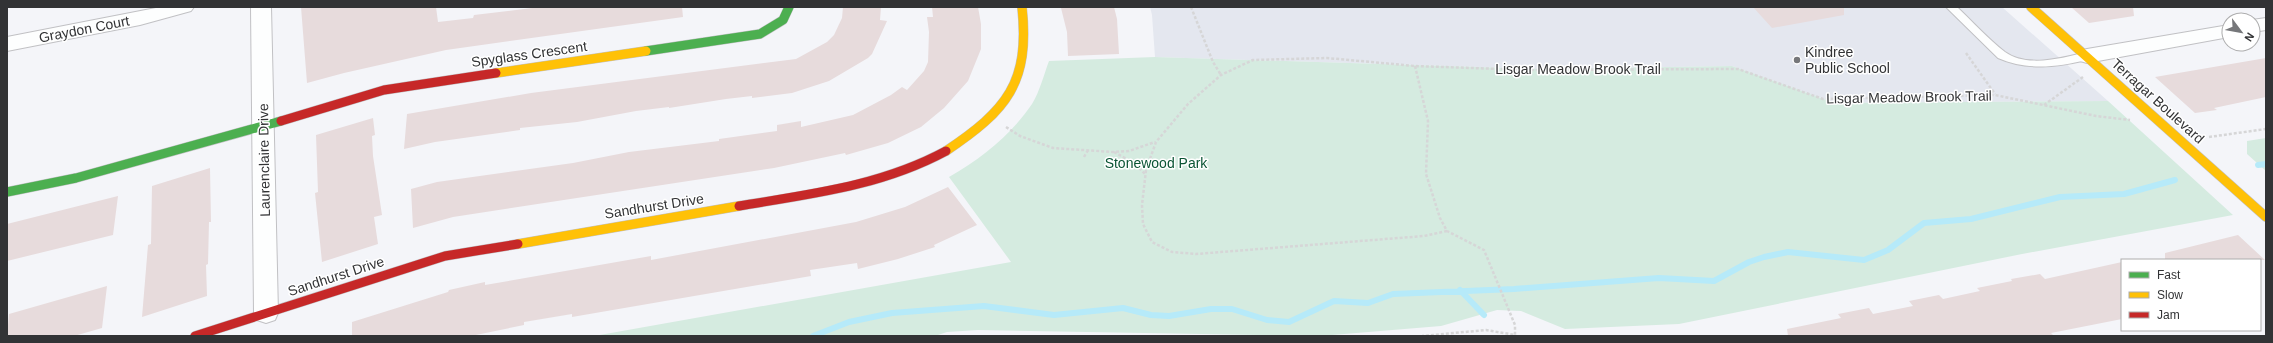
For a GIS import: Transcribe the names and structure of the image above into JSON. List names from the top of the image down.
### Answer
{
  "streets": {
    "street": [
      "Graydon Court",
      "Spyglass Crescent",
      "Terragar Boulevard",
      "Laurenclaire Drive",
      "Sandhurst Drive"
    ],
    "path": ["Lisgar Meadow Brook Trail"]
  },
  "crossings": [
    ["Spyglass Crescent", "Laurenclaire Drive"],
    ["Laurenclaire Drive", "Sandhurst Drive"]
  ],
  "parks": ["Stonewood Park"],
  "places": ["Kindree Public School"],
  "legend": ["Fast", "Slow", "Jam"],
  "north": "bottom right"
}
